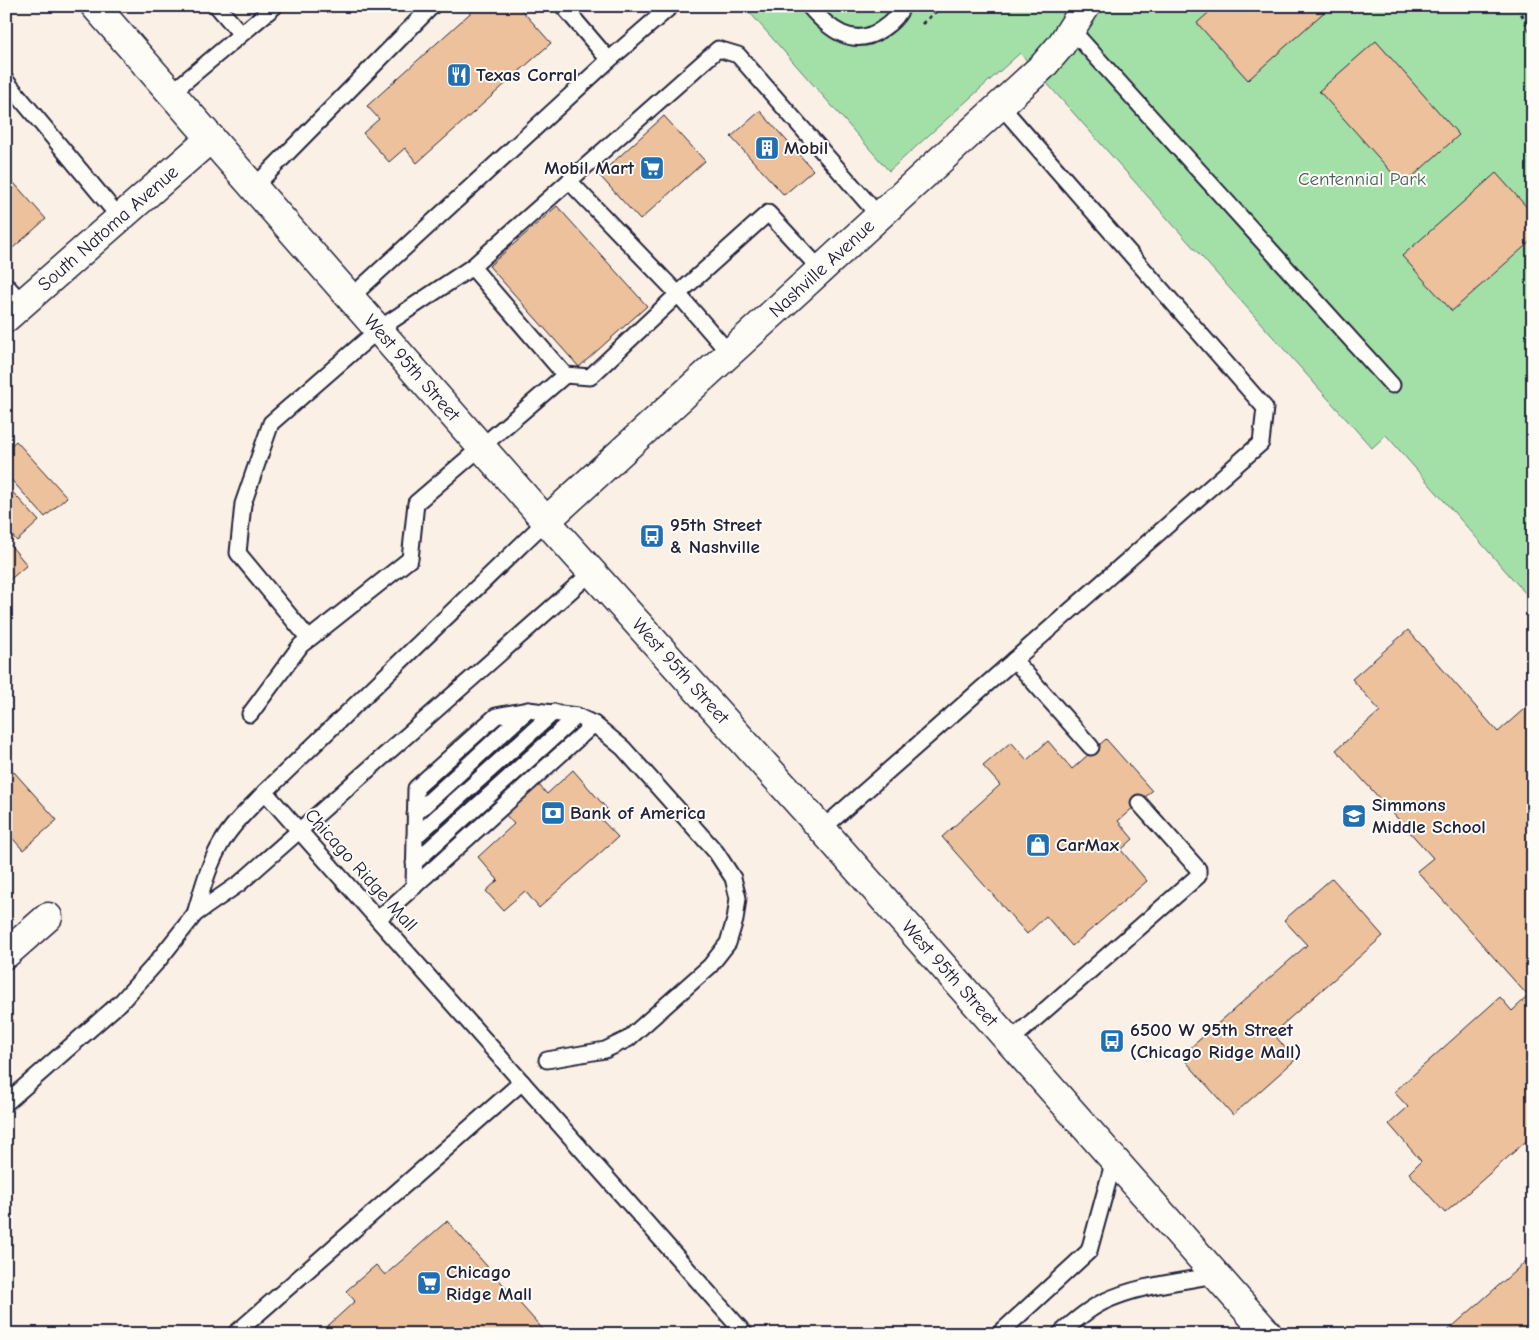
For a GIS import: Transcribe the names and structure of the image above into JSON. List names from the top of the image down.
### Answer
{
  "streets": {
    "main road": ["South Natoma Avenue", "Nashville Avenue", "West 95th Street"],
    "lane": ["Chicago Ridge Mall"]
  },
  "crossings": [
    ["South Natoma Avenue", "West 95th Street"],
    ["Nashville Avenue", "West 95th Street"]
  ],
  "parks": ["Centennial Park"],
  "places": {
    "restaurant": ["Texas Corral"],
    "building": ["Mobil"],
    "supermarket": ["Mobil Mart", "Chicago Ridge Mall"],
    "bus stop": ["95th Street & Nashville", "6500 W 95th Street (Chicago Ridge Mall)"],
    "bank": ["Bank of America"],
    "school or university": ["Simmons Middle School"],
    "shop": ["CarMax"]
  }
}
